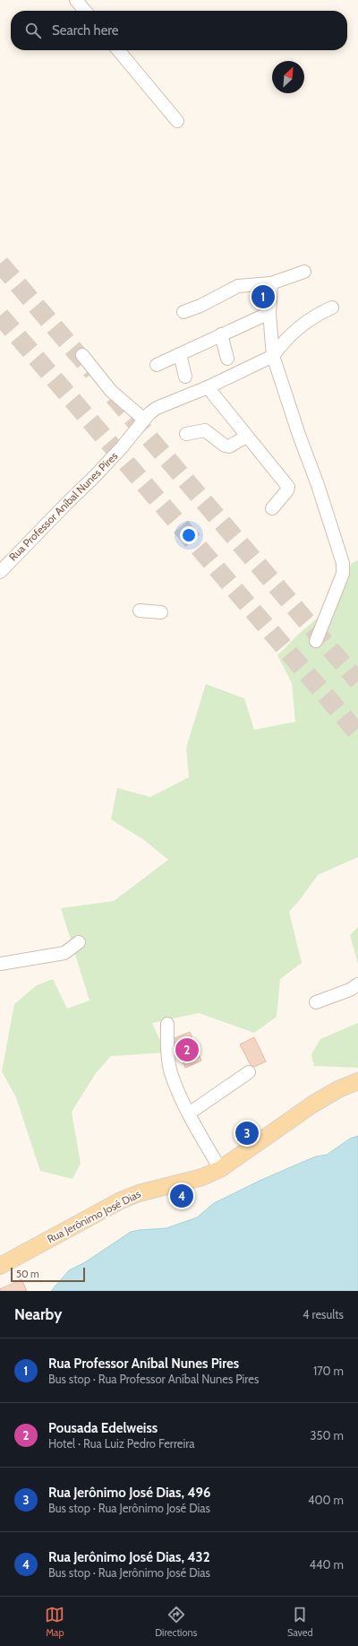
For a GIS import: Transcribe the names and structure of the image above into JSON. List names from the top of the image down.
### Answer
{
  "streets": {
    "main road": ["Rua Jerônimo José Dias"],
    "street": ["Rua Professor Aníbal Nunes Pires"]
  },
  "scale_bar": "50 m",
  "north": "top right",
  "page": {
    "search": "Search here",
    "pins": [
      "1",
      "2",
      "3",
      "4"
    ],
    "scale": "50 m",
    "heading": ["Nearby", "4 results"],
    "list": [
      {
        "mark": "1",
        "name": "Rua Professor Aníbal Nunes Pires",
        "note": "Bus stop · Rua Professor Aníbal Nunes Pires",
        "value": "170 m"
      },
      {
        "mark": "2",
        "name": "Pousada Edelweiss",
        "note": "Hotel · Rua Luiz Pedro Ferreira",
        "value": "350 m"
      },
      {
        "mark": "3",
        "name": "Rua Jerônimo José Dias, 496",
        "note": "Bus stop · Rua Jerônimo José Dias",
        "value": "400 m"
      },
      {
        "mark": "4",
        "name": "Rua Jerônimo José Dias, 432",
        "note": "Bus stop · Rua Jerônimo José Dias",
        "value": "440 m"
      }
    ],
    "nav": ["Map", "Directions", "Saved"]
  }
}
